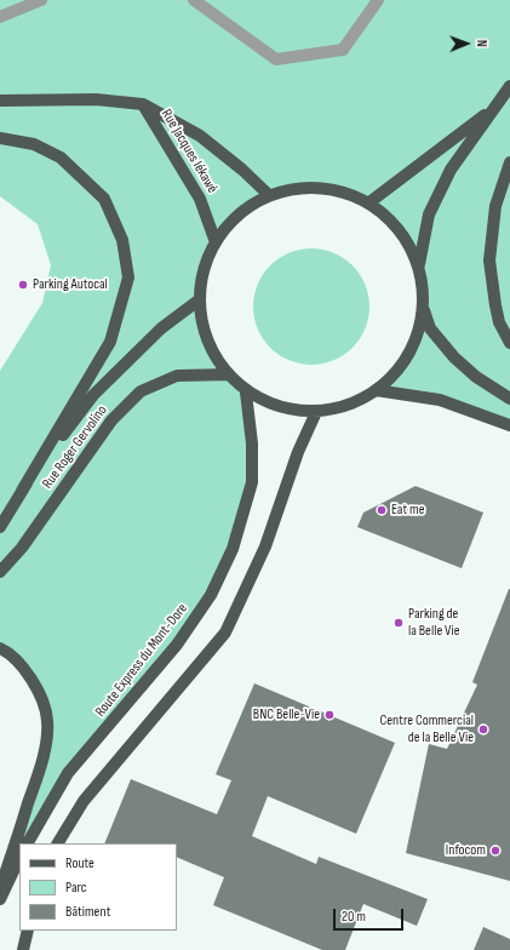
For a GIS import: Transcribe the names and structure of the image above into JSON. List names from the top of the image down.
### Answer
{
  "streets": {
    "main road": ["Rue Jacques Iékawé", "Rue Roger Gervolino", "Route Express du Mont-Dore"]
  },
  "places": [
    "Parking Autocal",
    "Eat me",
    "Parking de la Belle Vie",
    "BNC Belle-Vie",
    "Centre Commercial de la Belle Vie",
    "Infocom"
  ],
  "legend": ["Route", "Parc", "Bâtiment"],
  "scale_bar": "20 m",
  "north": "right"
}
